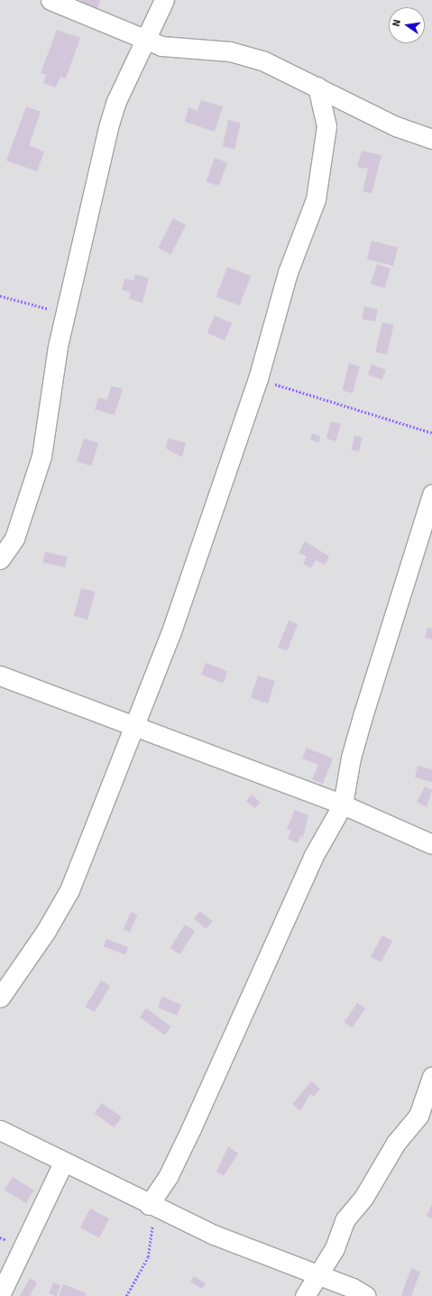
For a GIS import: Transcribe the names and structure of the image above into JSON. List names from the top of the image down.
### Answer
{
  "north": "left"
}
